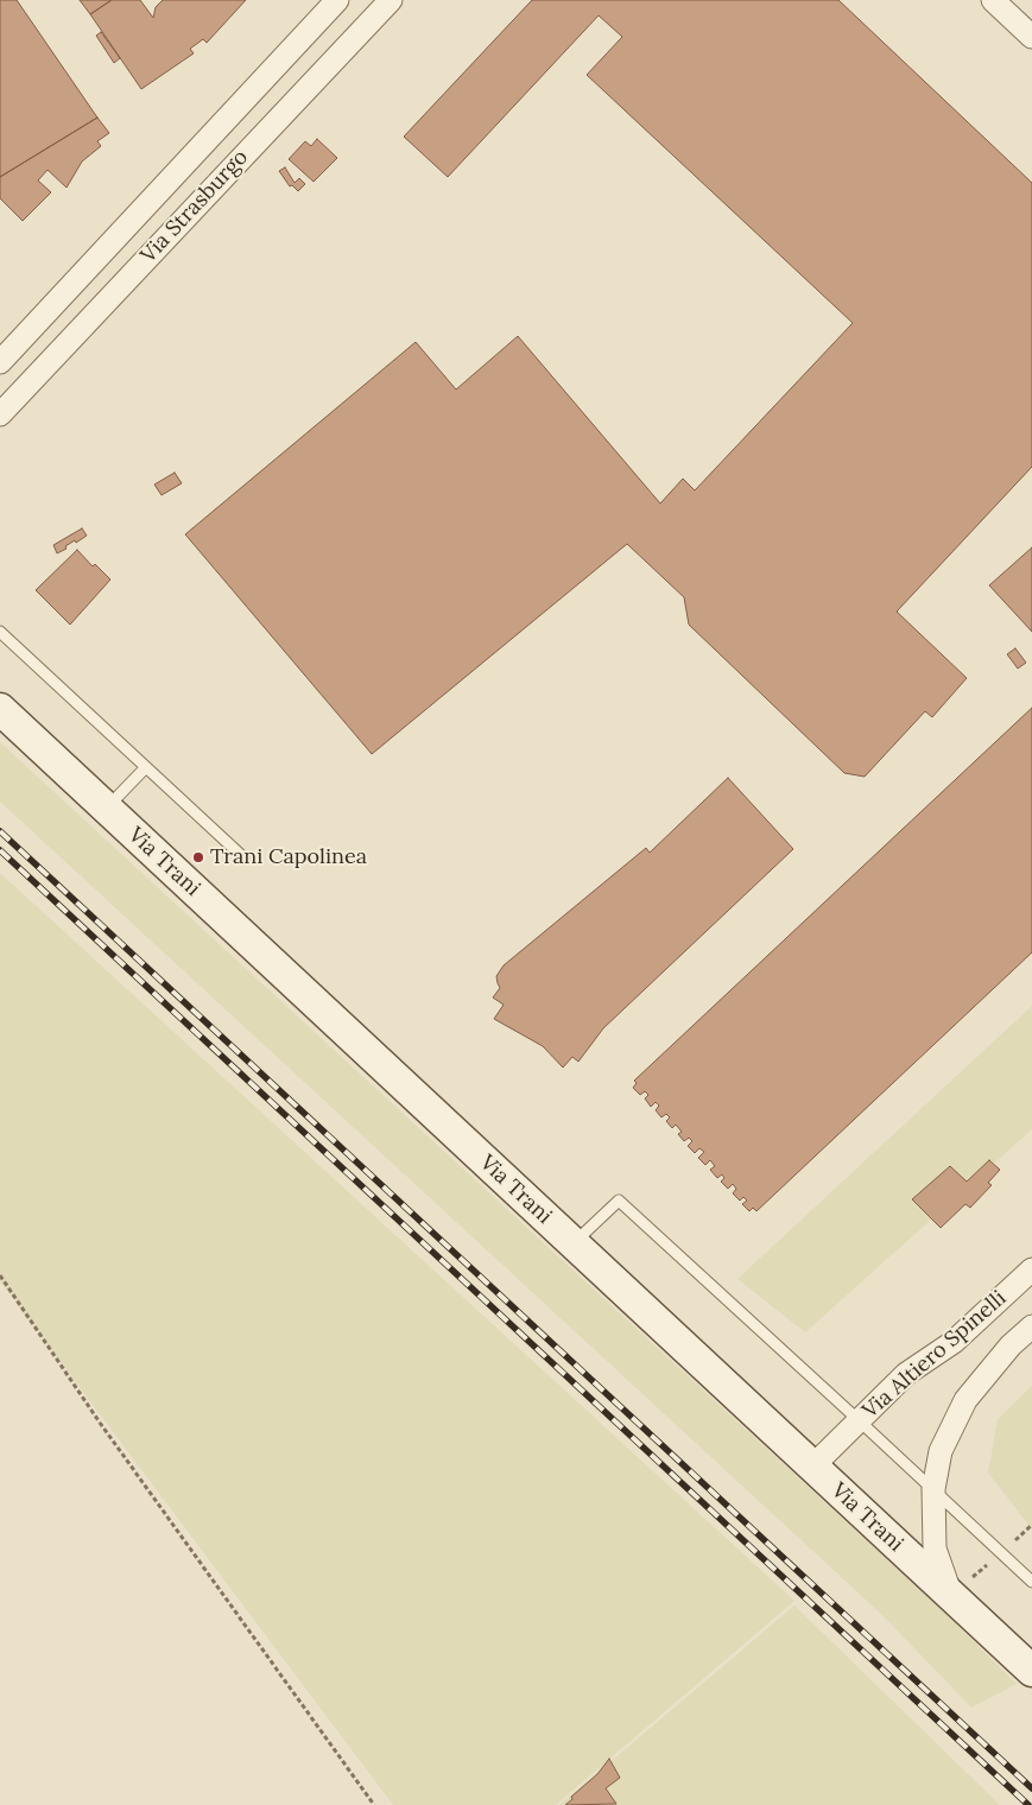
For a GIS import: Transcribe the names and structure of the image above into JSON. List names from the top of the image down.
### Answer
{
  "streets": {
    "main road": ["Via Trani"],
    "street": ["Via Strasburgo", "Via Altiero Spinelli"]
  },
  "crossings": [
    ["Via Trani", "Via Altiero Spinelli"]
  ],
  "places": ["Trani Capolinea"]
}
